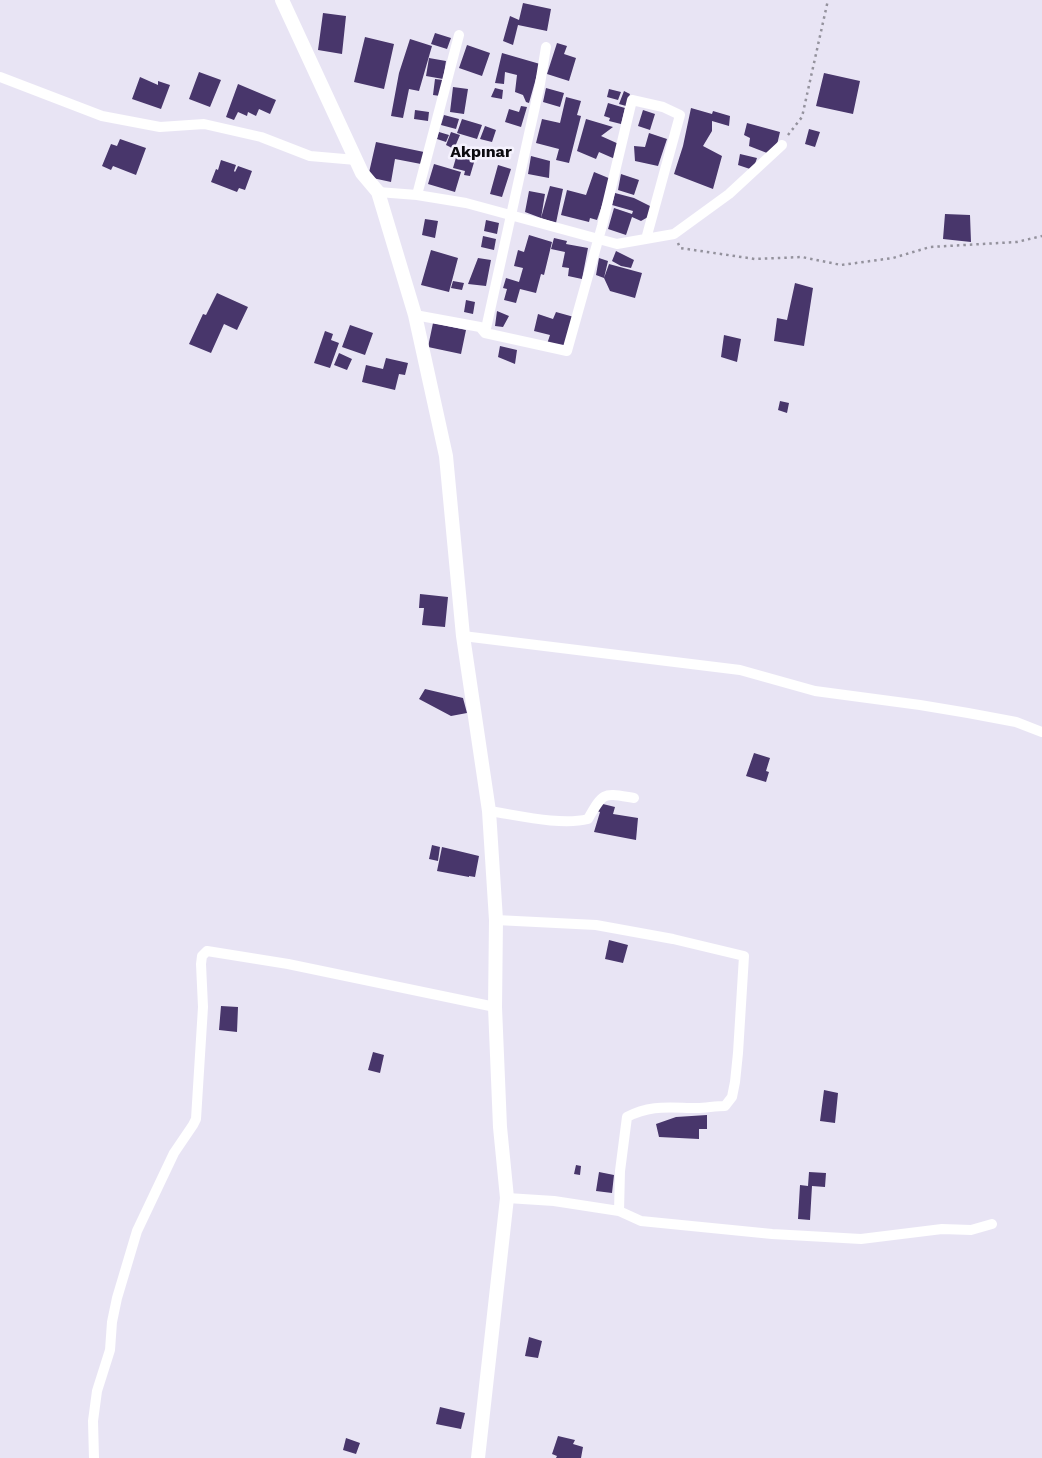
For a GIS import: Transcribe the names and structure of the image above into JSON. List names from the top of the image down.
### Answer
{
  "districts": ["Akpınar"]
}
